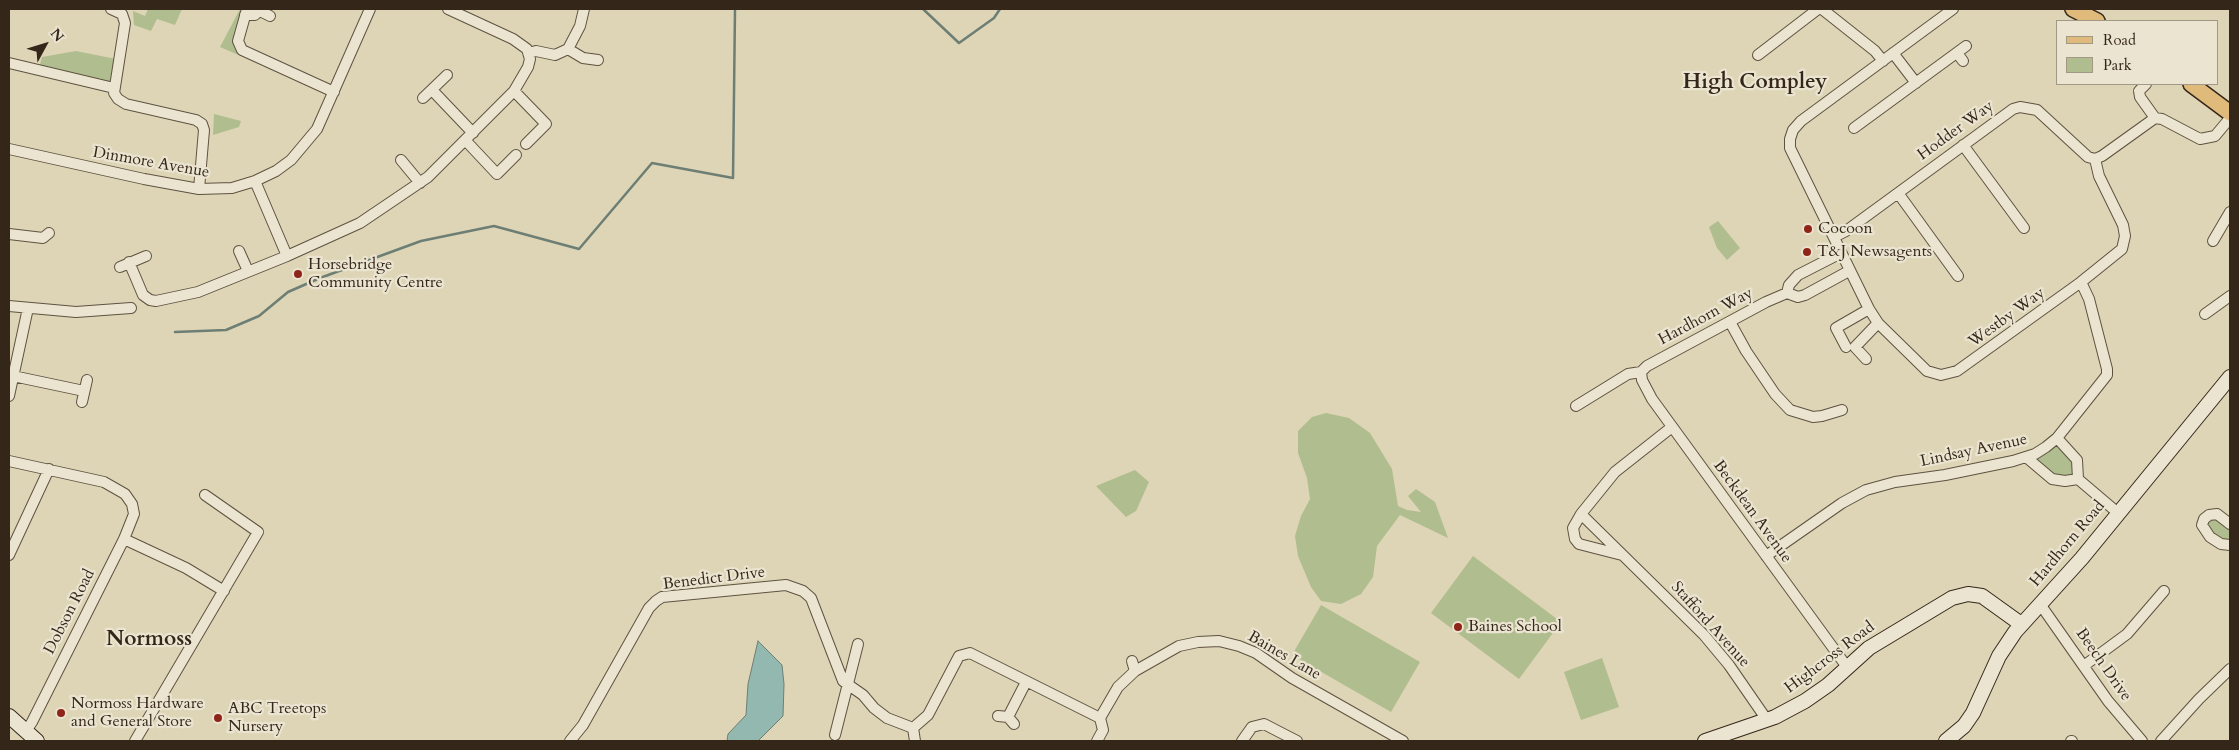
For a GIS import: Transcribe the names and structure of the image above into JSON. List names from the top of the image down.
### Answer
{
  "streets": {
    "street": [
      "Hodder Way",
      "Dinmore Avenue",
      "Hardhorn Way",
      "Westby Way",
      "Lindsay Avenue",
      "Beckdean Avenue",
      "Hardhorn Road",
      "Benedict Drive",
      "Dobson Road",
      "Stafford Avenue",
      "Baines Lane",
      "Highcross Road",
      "Beech Drive"
    ]
  },
  "crossings": [
    ["Hodder Way", "Westby Way"],
    ["Hardhorn Way", "Westby Way"],
    ["Hardhorn Way", "Beckdean Avenue"],
    ["Westby Way", "Lindsay Avenue"],
    ["Lindsay Avenue", "Beckdean Avenue"],
    ["Beckdean Avenue", "Highcross Road"],
    ["Hardhorn Road", "Highcross Road"],
    ["Hardhorn Road", "Beech Drive"],
    ["Stafford Avenue", "Highcross Road"]
  ],
  "districts": ["High Compley", "Normoss"],
  "places": [
    "Cocoon",
    "T&J Newsagents",
    "Horsebridge Community Centre",
    "Baines School",
    "Normoss Hardware and General Store",
    "ABC Treetops Nursery"
  ],
  "legend": ["Road", "Park"],
  "north": "top right"
}
